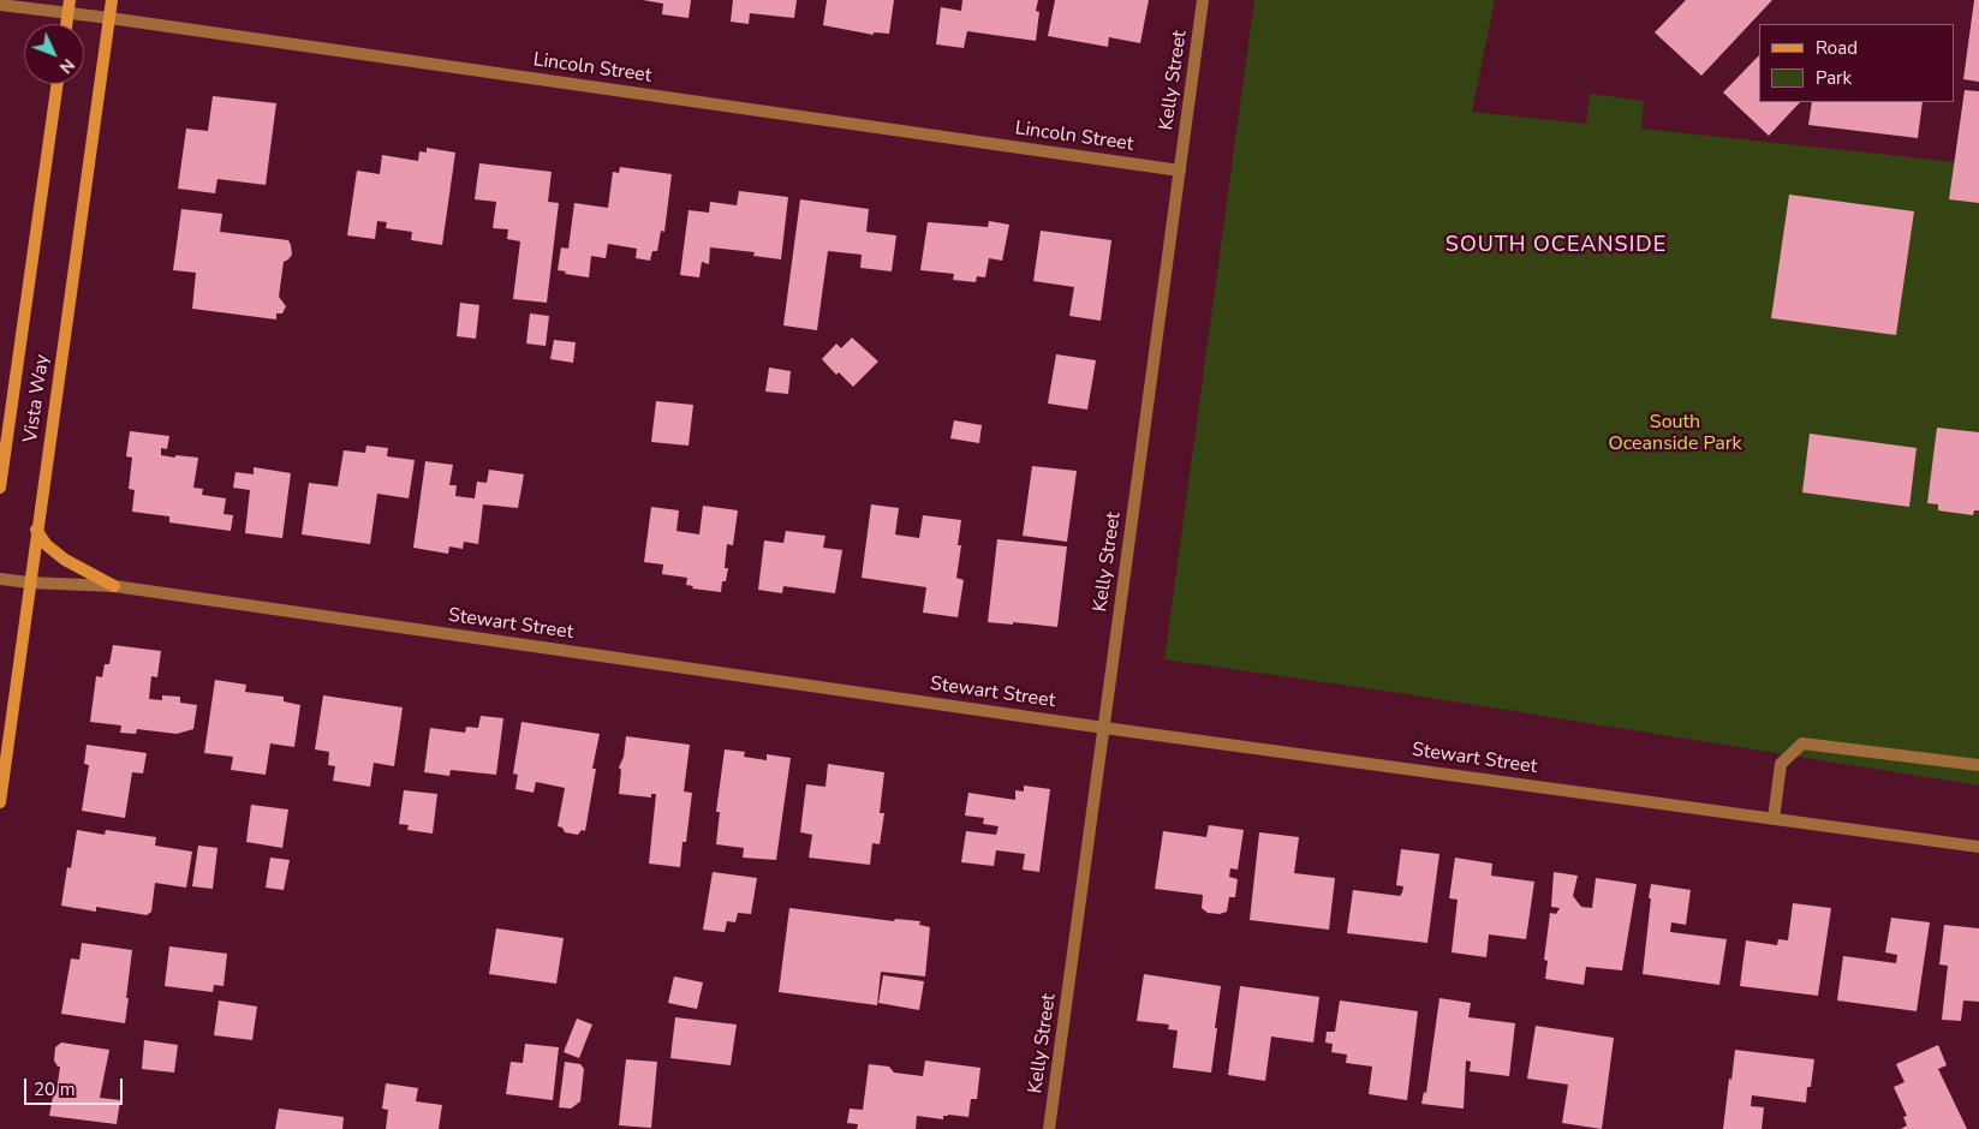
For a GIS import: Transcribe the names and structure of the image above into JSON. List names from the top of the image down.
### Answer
{
  "streets": {
    "main road": ["Vista Way"],
    "street": ["Lincoln Street", "Kelly Street", "Stewart Street"]
  },
  "crossings": [
    ["Lincoln Street", "Kelly Street"],
    ["Lincoln Street", "Vista Way"],
    ["Kelly Street", "Stewart Street"],
    ["Vista Way", "Stewart Street"]
  ],
  "districts": ["SOUTH OCEANSIDE"],
  "parks": ["South Oceanside Park"],
  "legend": ["Road", "Park"],
  "scale_bar": "20 m",
  "north": "bottom right"
}
